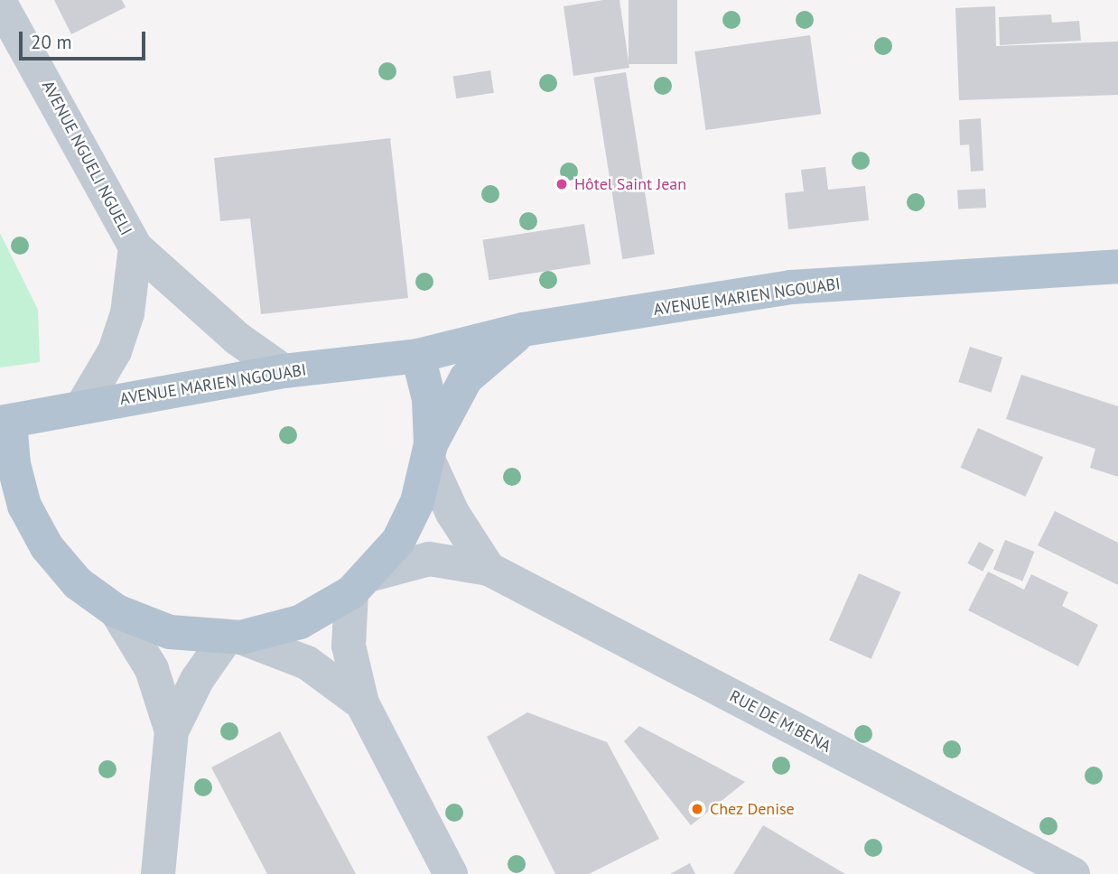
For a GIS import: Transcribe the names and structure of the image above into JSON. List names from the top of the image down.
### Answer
{
  "streets": {
    "main road": ["AVENUE MARIEN NGOUABI"],
    "street": ["AVENUE NGUELI NGUELI", "RUE DE M'BENA"]
  },
  "crossings": [
    ["AVENUE NGUELI NGUELI", "AVENUE MARIEN NGOUABI"],
    ["AVENUE MARIEN NGOUABI", "RUE DE M'BENA"]
  ],
  "places": ["Hôtel Saint Jean", "Chez Denise"],
  "scale_bar": "20 m"
}
